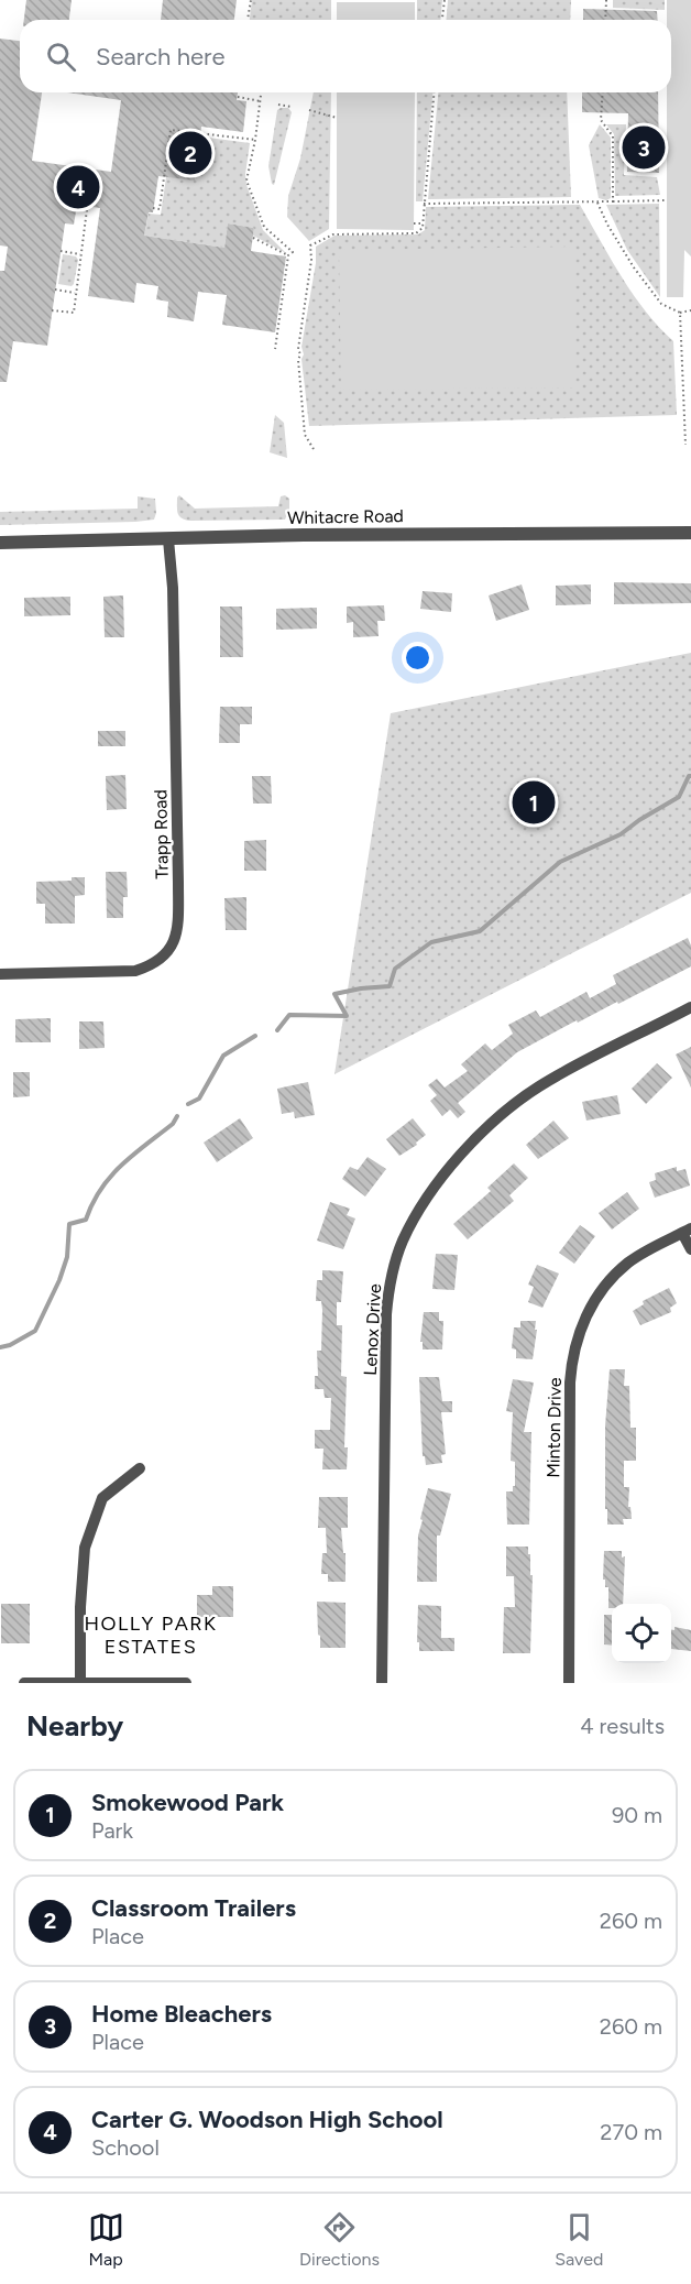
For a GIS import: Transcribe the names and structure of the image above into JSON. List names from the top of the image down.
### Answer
{
  "streets": {
    "street": [
      "Whitacre Road",
      "Trapp Road",
      "Lenox Drive",
      "Minton Drive"
    ]
  },
  "crossings": [
    ["Whitacre Road", "Trapp Road"]
  ],
  "districts": ["HOLLY PARK ESTATES"],
  "page": {
    "search": "Search here",
    "pins": [
      "3",
      "2",
      "4",
      "1"
    ],
    "heading": ["Nearby", "4 results"],
    "list": [
      {
        "mark": "1",
        "name": "Smokewood Park",
        "note": "Park",
        "value": "90 m"
      },
      {
        "mark": "2",
        "name": "Classroom Trailers",
        "note": "Place",
        "value": "260 m"
      },
      {
        "mark": "3",
        "name": "Home Bleachers",
        "note": "Place",
        "value": "260 m"
      },
      {
        "mark": "4",
        "name": "Carter G. Woodson High School",
        "note": "School",
        "value": "270 m"
      }
    ],
    "nav": ["Map", "Directions", "Saved"]
  }
}
